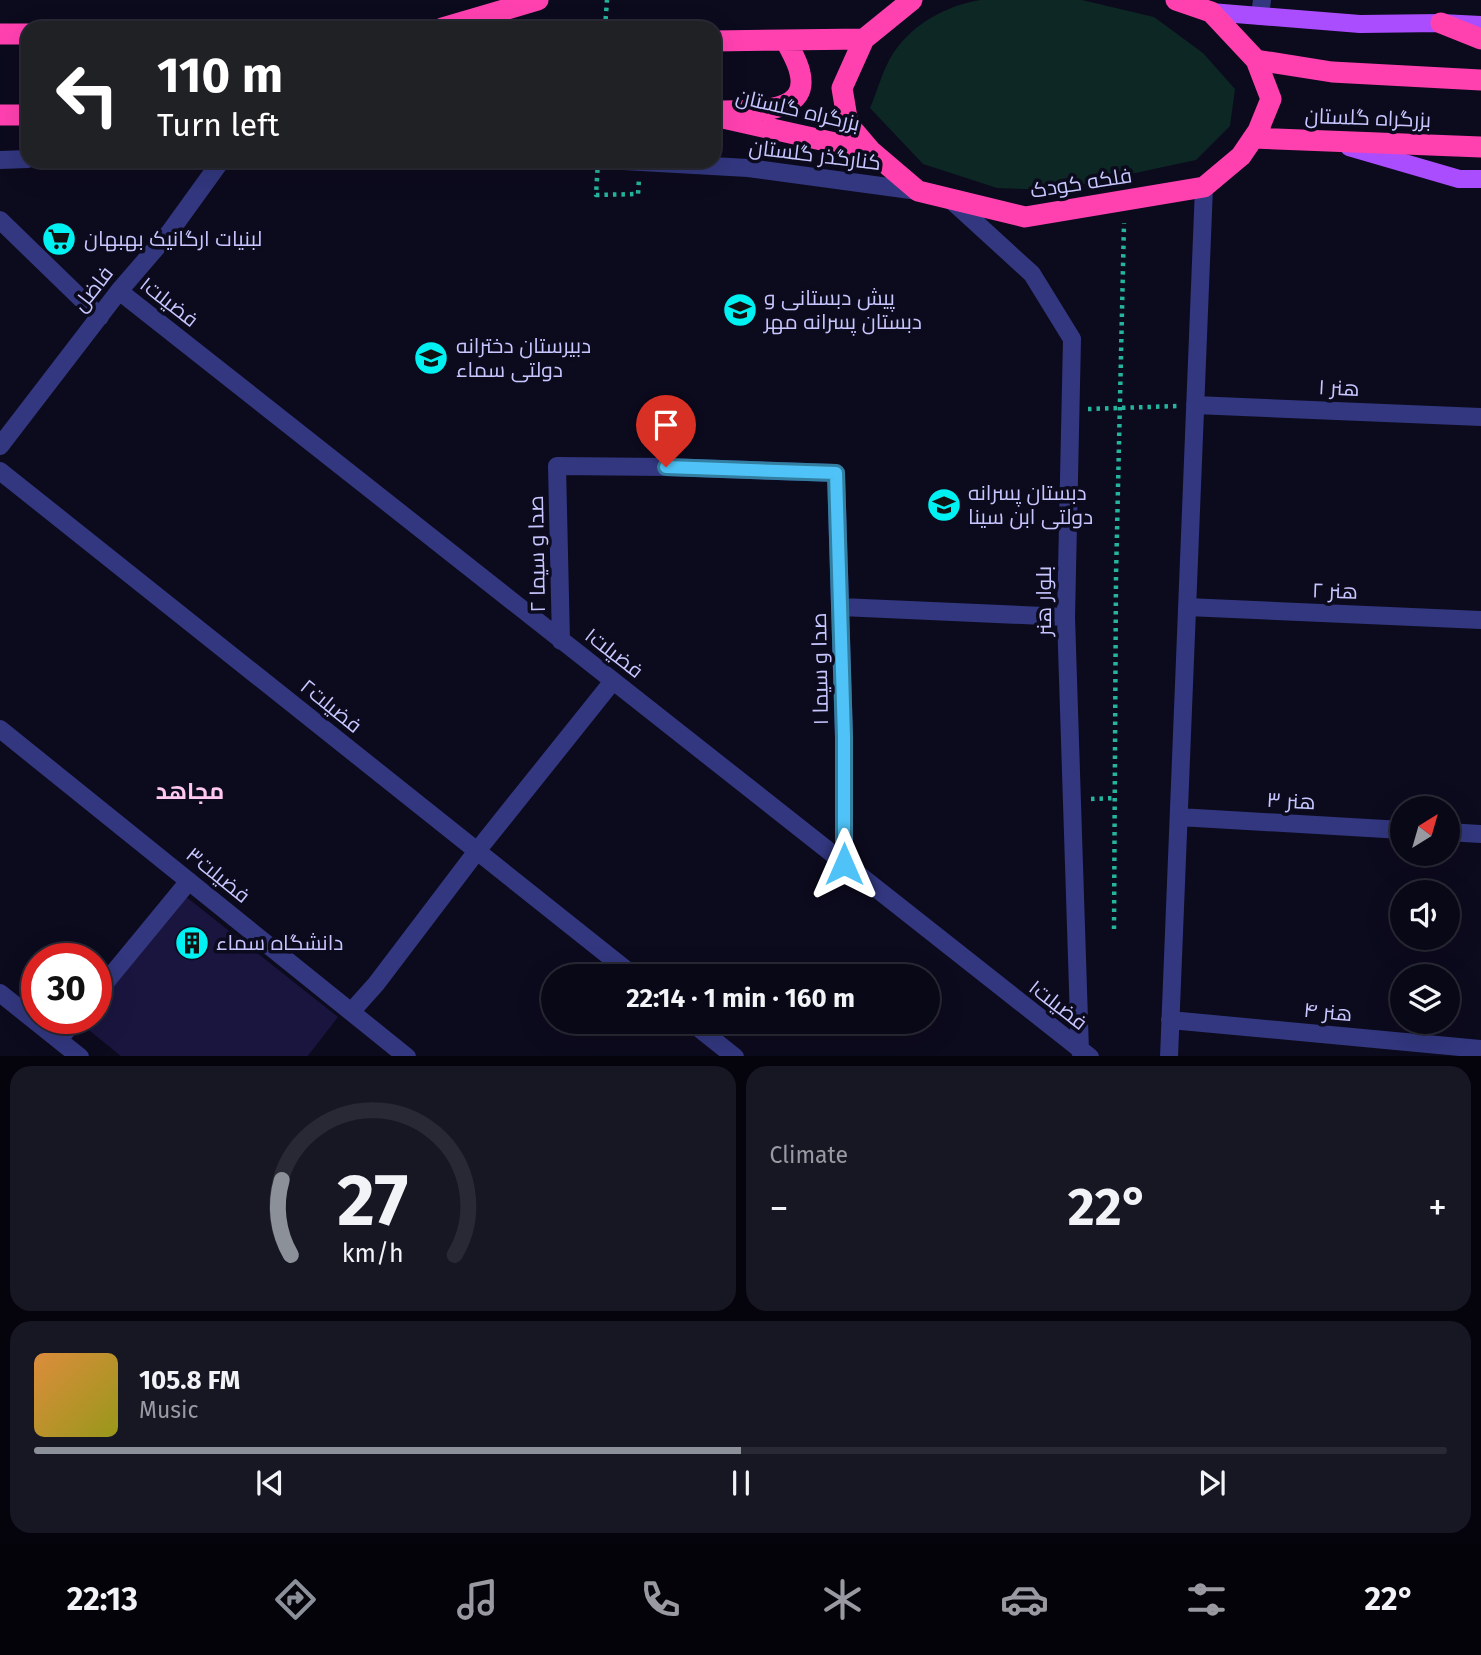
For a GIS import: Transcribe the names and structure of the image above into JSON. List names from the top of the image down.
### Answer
{
  "streets": {
    "highway": ["بزرگراه گلستان", "فلکه کودک"],
    "street": [
      "کنارگذر گلستان",
      "فاضل",
      "فضیلت۱",
      "هنر ۱",
      "صدا و سیما ۲",
      "هنر ۲",
      "بلوار هنر",
      "صدا و سیما ۱",
      "فضیلت۲",
      "هنر ۳",
      "فضیلت۳",
      "هنر ۴"
    ]
  },
  "crossings": [
    ["بزرگراه گلستان", "فلکه کودک"],
    ["کنارگذر گلستان", "فلکه کودک"],
    ["فلکه کودک", "بلوار هنر"],
    ["فاضل", "فضیلت۱"],
    ["فضیلت۱", "صدا و سیما ۲"],
    ["فضیلت۱", "بلوار هنر"],
    ["فضیلت۱", "صدا و سیما ۱"],
    ["صدا و سیما ۲", "صدا و سیما ۱"]
  ],
  "districts": ["مجاهد"],
  "places": {
    "supermarket": ["لبنیات ارگانیک بهبهان"],
    "school or university": ["پیش دبستانی و دبستان پسرانه مهر", "دبیرستان دخترانه دولتی سماء", "دبستان پسرانه دولتی ابن سینا"],
    "building": ["دانشگاه سماء"]
  },
  "north": "top right",
  "page": {
    "turn": ["110 m", "Turn left"],
    "limit": "30",
    "trip": "22:14 · 1 min · 160 m",
    "tile": "Climate",
    "heat": ["−", "22°", "+"],
    "song": ["105.8 FM", "Music"],
    "tabs": ["22:13", "22°"],
    "gauge": ["27", "km/h"]
  }
}
